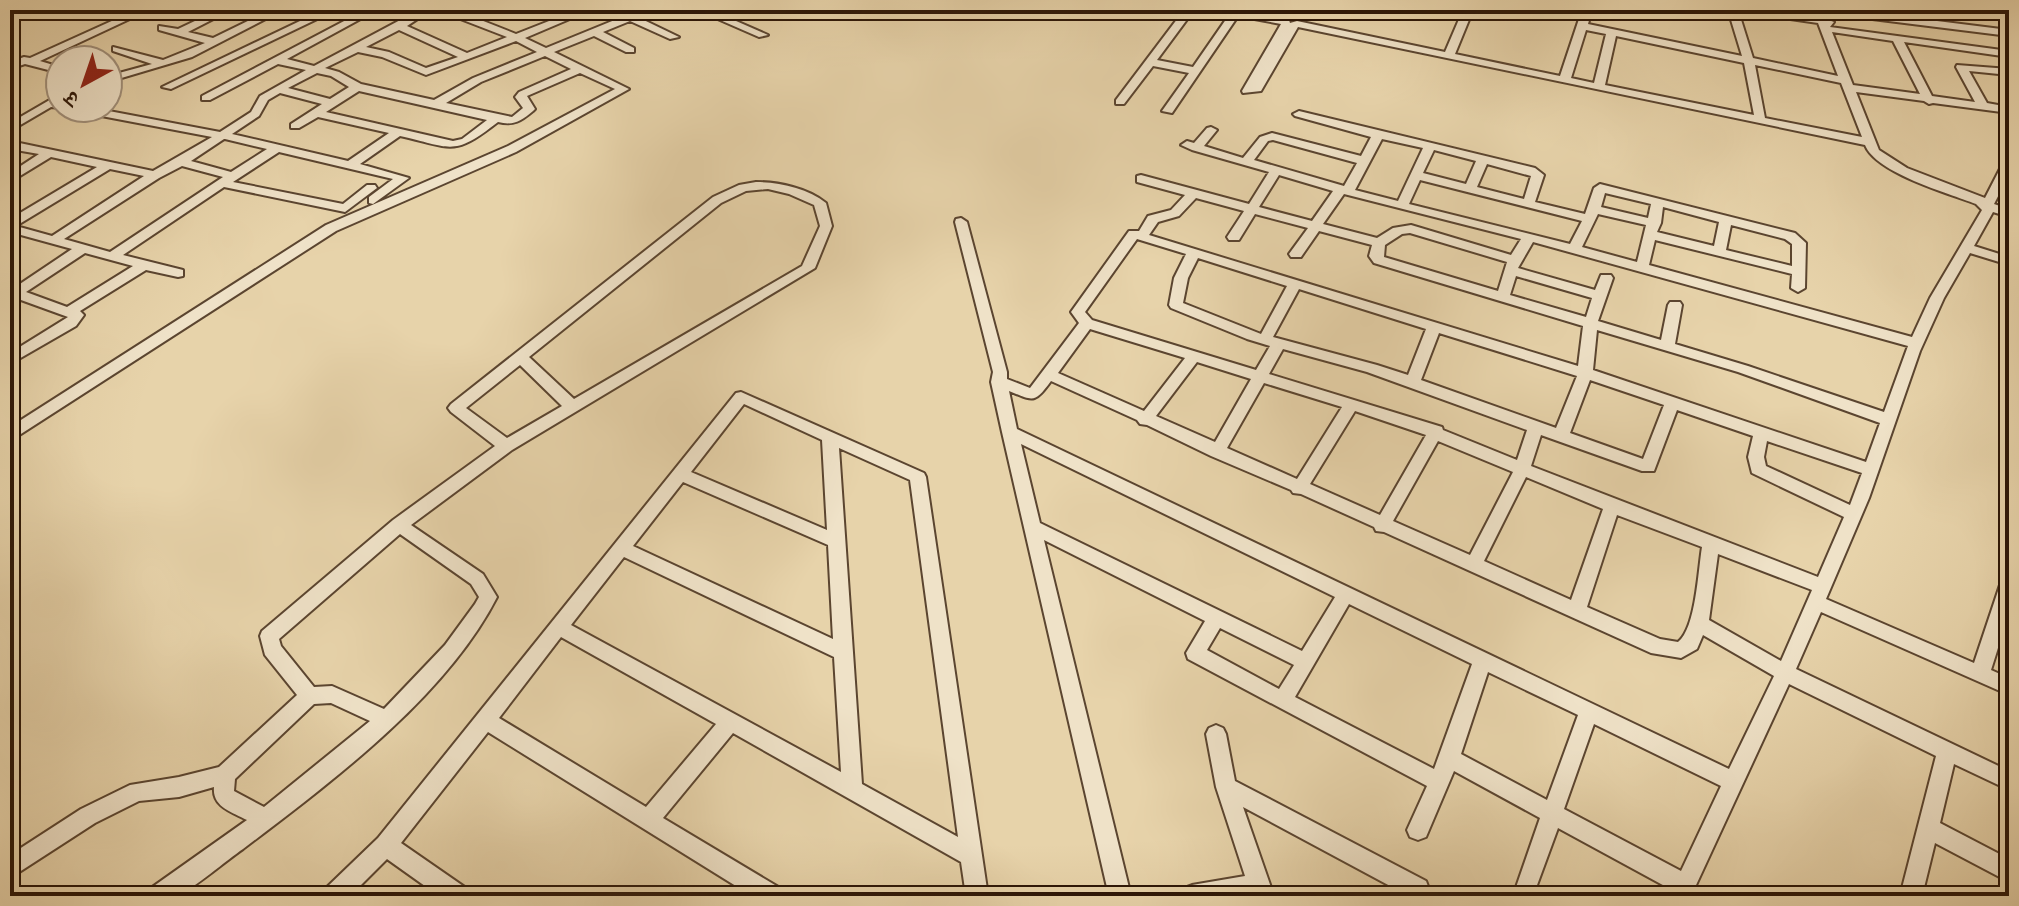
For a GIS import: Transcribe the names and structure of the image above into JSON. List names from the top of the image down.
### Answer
{
  "north": "bottom left"
}
